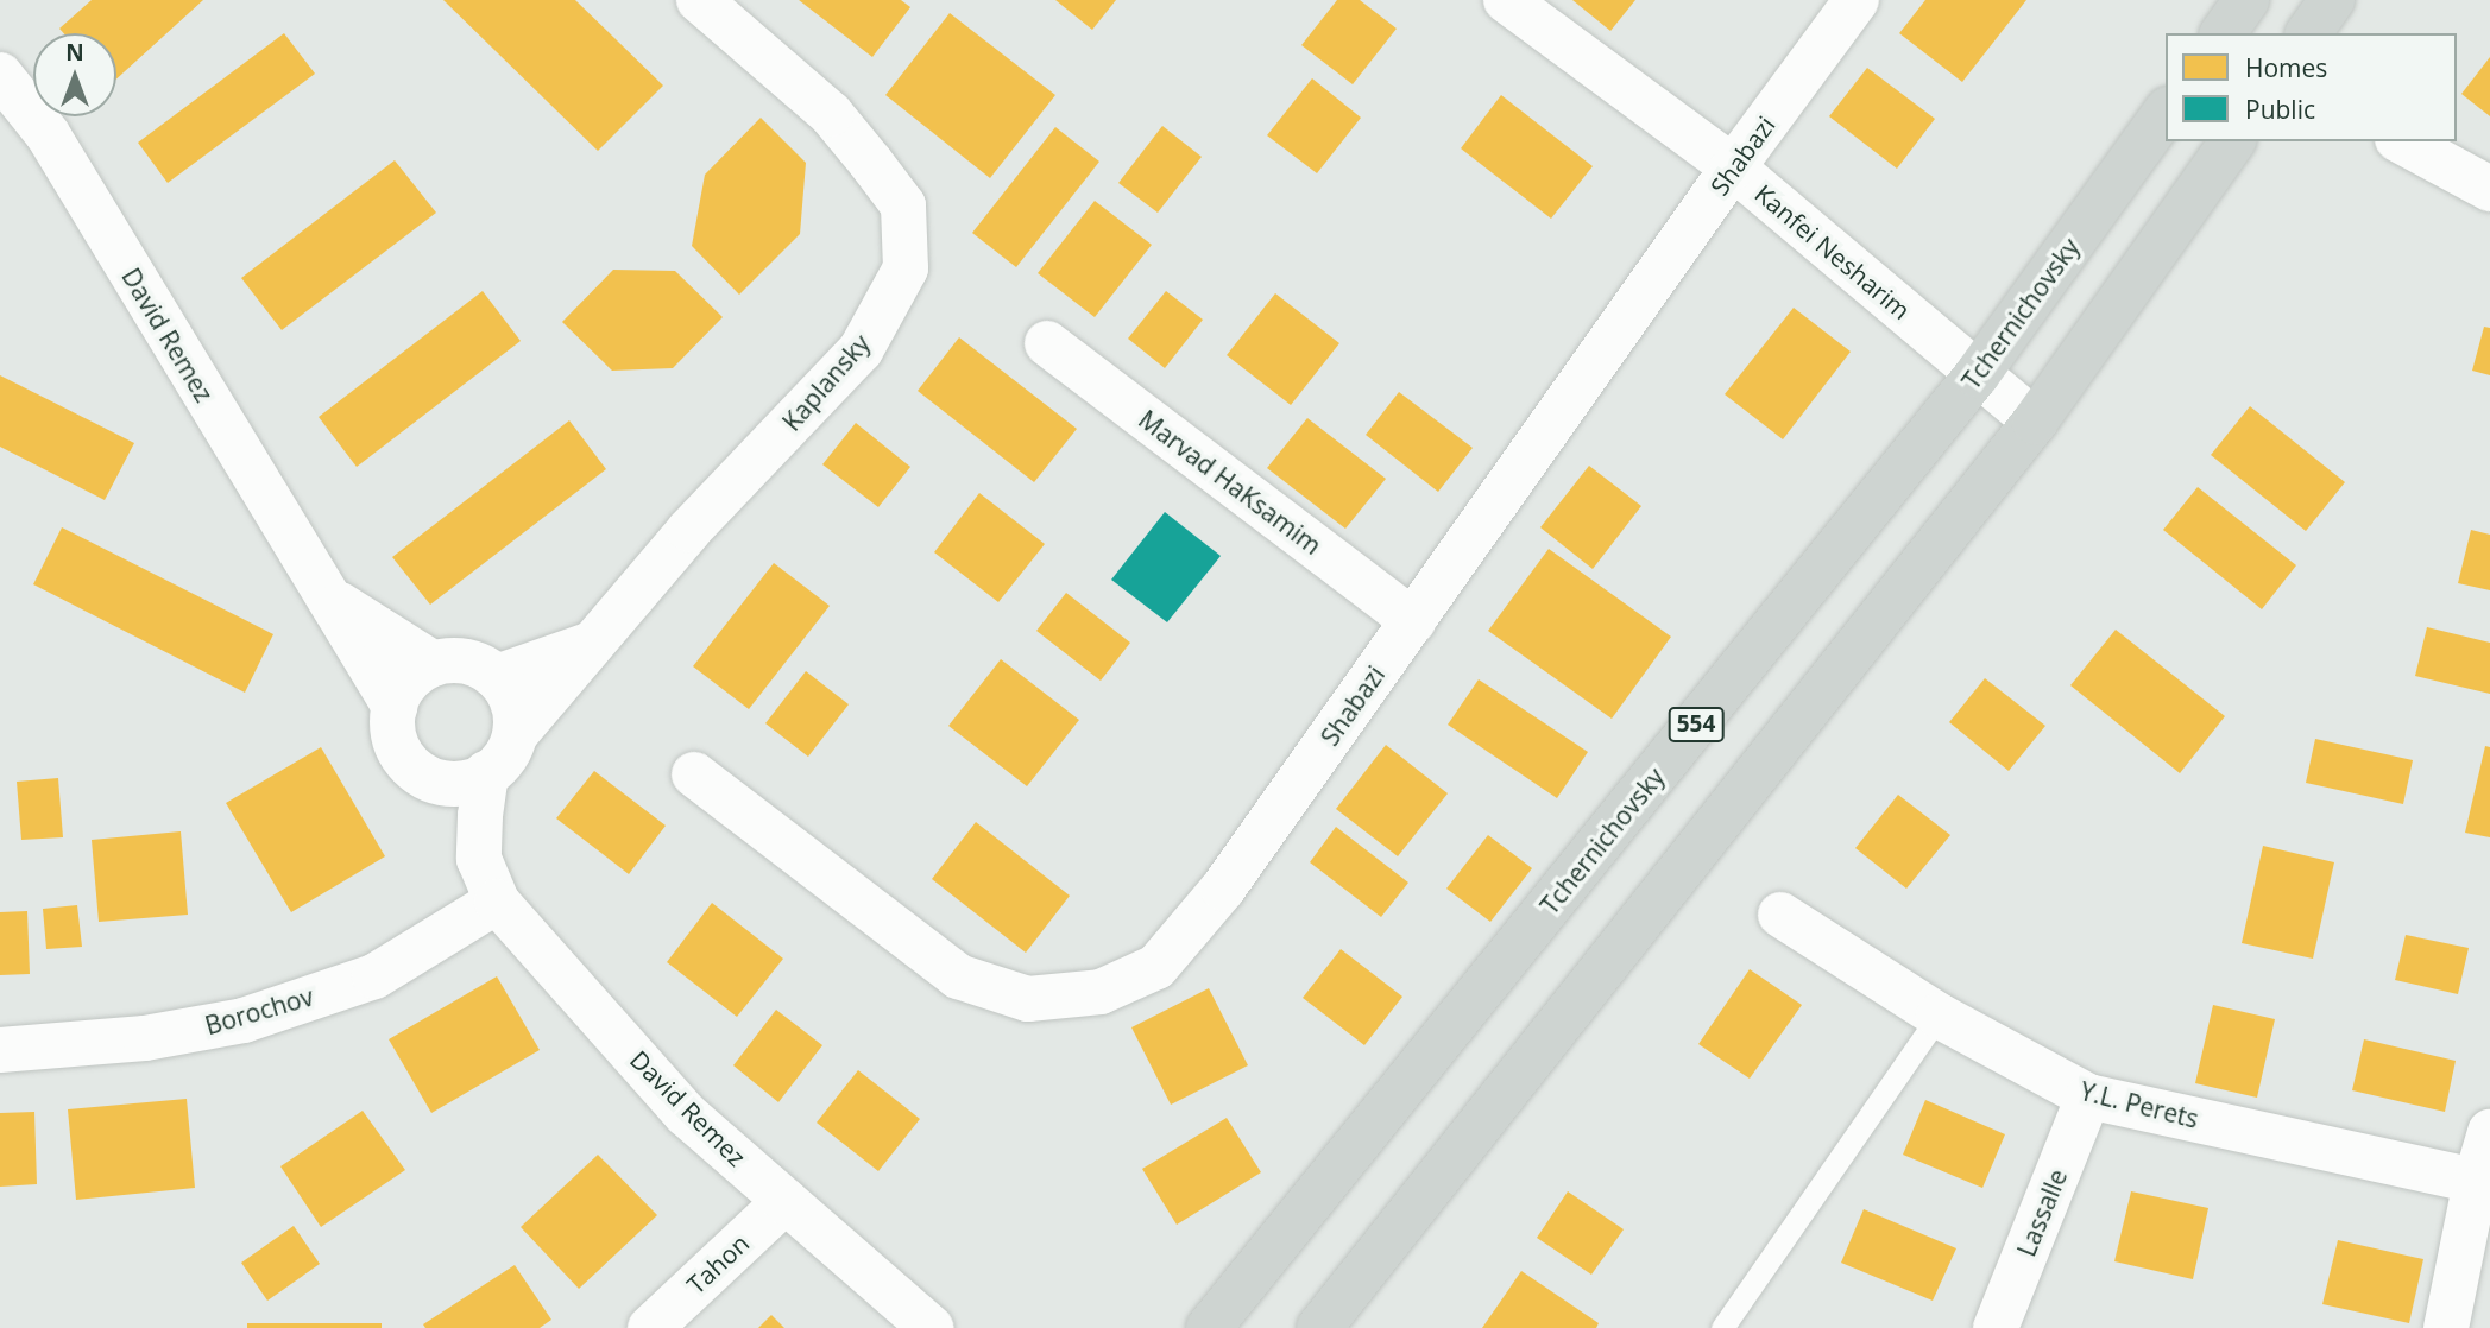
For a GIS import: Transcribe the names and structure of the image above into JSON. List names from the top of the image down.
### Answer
{
  "streets": {
    "main road": ["Tchernichovsky", "554"],
    "street": [
      "Shabazi",
      "Kanfei Nesharim",
      "David Remez",
      "Kaplansky",
      "Marvad HaKsamim",
      "Borochov",
      "Y.L. Perets",
      "Lassalle",
      "Tahon"
    ]
  },
  "crossings": [
    ["Shabazi", "Kanfei Nesharim"],
    ["Shabazi", "Marvad HaKsamim"],
    ["Kanfei Nesharim", "Tchernichovsky"],
    ["David Remez", "Kaplansky"],
    ["David Remez", "Borochov"],
    ["David Remez", "Tahon"],
    ["Y.L. Perets", "Lassalle"]
  ],
  "legend": ["Homes", "Public"],
  "north": "top"
}
